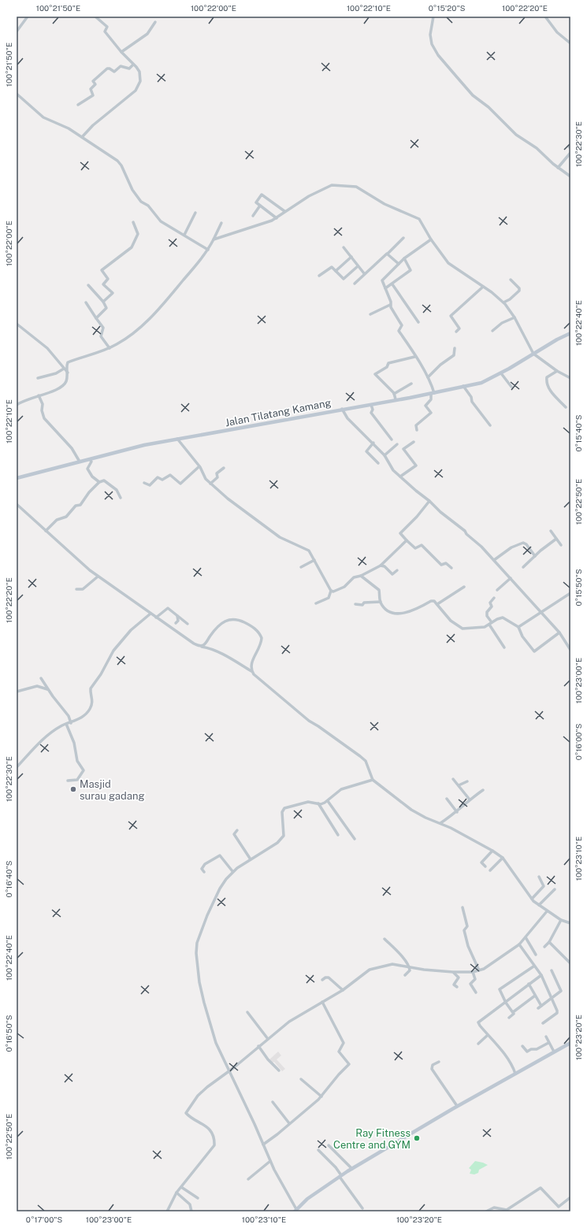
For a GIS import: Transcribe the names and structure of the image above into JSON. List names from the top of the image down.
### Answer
{
  "streets": {
    "street": ["Jalan Tilatang Kamang"]
  },
  "places": ["Masjid surau gadang", "Ray Fitness Centre and GYM"],
  "coordinates": [
    "100°21'50\"E",
    "100°22'00\"E",
    "100°22'10\"E",
    "0°15'20\"S",
    "100°22'20\"E",
    "100°22'30\"E",
    "100°22'40\"E",
    "0°15'40\"S",
    "100°22'50\"E",
    "0°15'50\"S",
    "100°23'00\"E",
    "0°16'00\"S",
    "100°23'10\"E",
    "0°16'40\"S",
    "0°16'50\"S",
    "100°23'20\"E",
    "0°17'00\"S"
  ]
}
